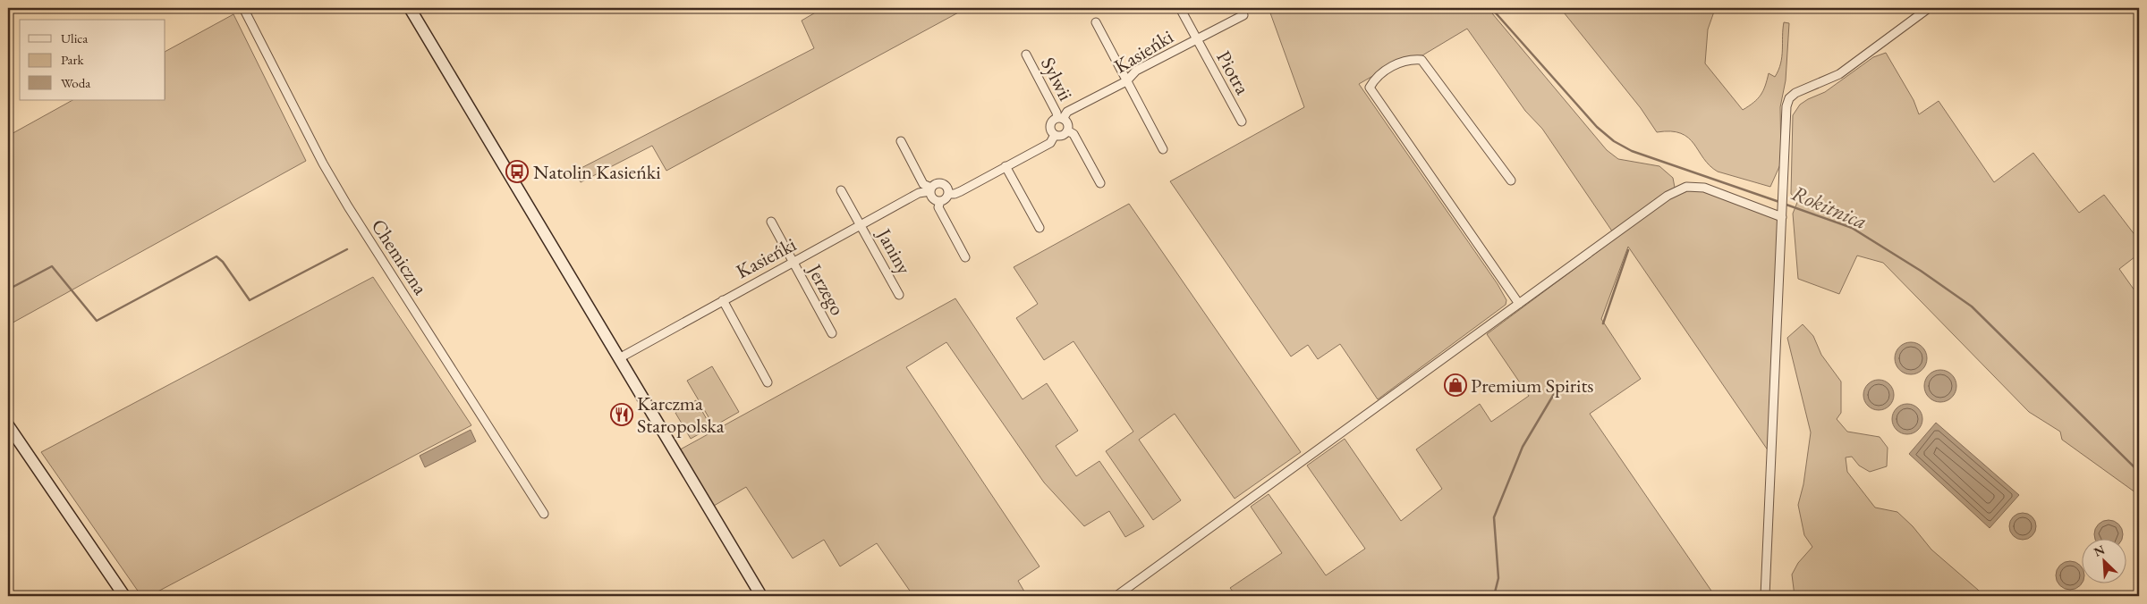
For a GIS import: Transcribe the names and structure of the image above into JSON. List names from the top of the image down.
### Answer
{
  "streets": {
    "street": [
      "Kasieńki",
      "Piotra",
      "Sylwii",
      "Janiny",
      "Chemiczna",
      "Jerzego"
    ]
  },
  "crossings": [
    ["Kasieńki", "Piotra"],
    ["Kasieńki", "Sylwii"],
    ["Kasieńki", "Janiny"],
    ["Kasieńki", "Jerzego"]
  ],
  "water": ["Rokitnica"],
  "places": {
    "bus stop": ["Natolin Kasieńki"],
    "shop": ["Premium Spirits"],
    "restaurant": ["Karczma Staropolska"]
  },
  "legend": ["Ulica", "Park", "Woda"],
  "north": "top left"
}
